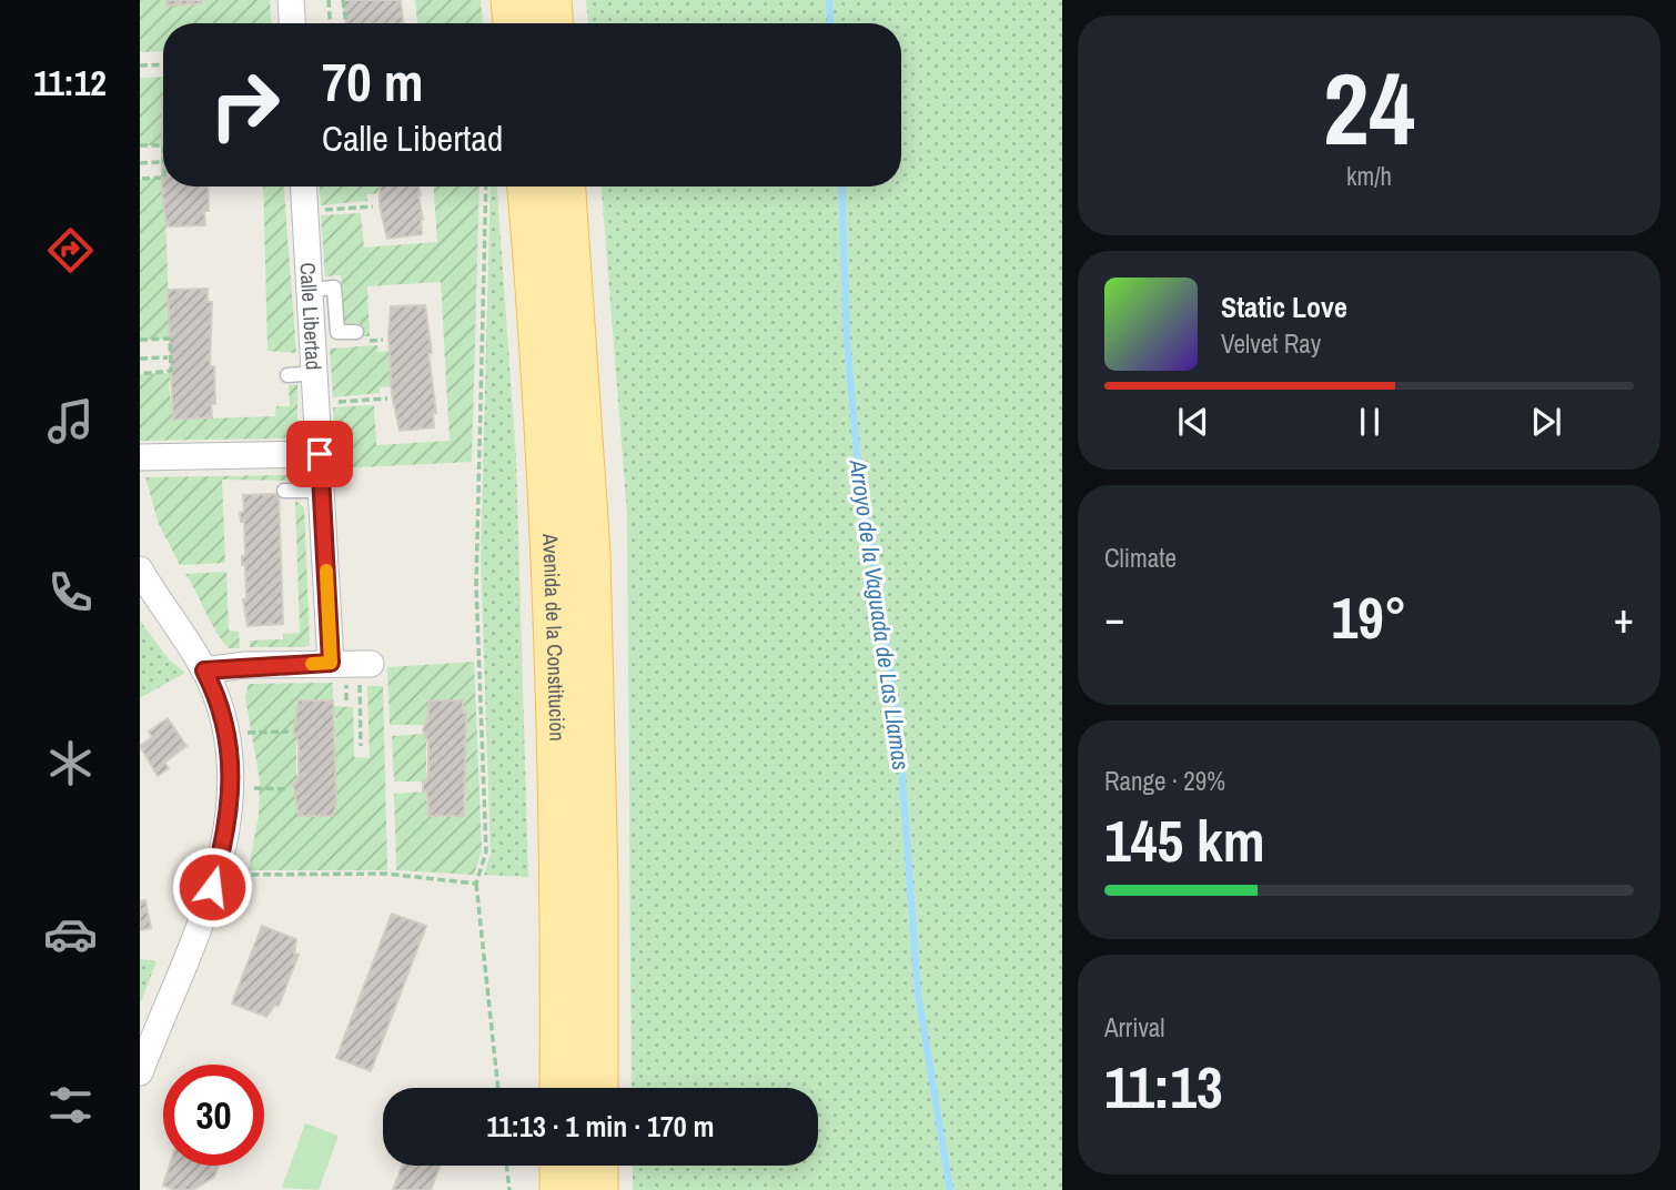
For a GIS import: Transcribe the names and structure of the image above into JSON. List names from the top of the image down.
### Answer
{
  "streets": {
    "main road": ["Avenida de la Constitución"],
    "street": ["Calle Libertad"]
  },
  "water": ["Arroyo de la Vaguada de Las Llamas"],
  "page": {
    "tabs": "11:12",
    "tile": [
      ["24", "km/h"],
      "Climate",
      ["Range · 29%", "145 km"],
      ["Arrival", "11:13"]
    ],
    "turn": ["70 m", "Calle Libertad"],
    "song": ["Static Love", "Velvet Ray"],
    "heat": ["−", "19°", "+"],
    "limit": "30",
    "trip": "11:13 · 1 min · 170 m"
  }
}
